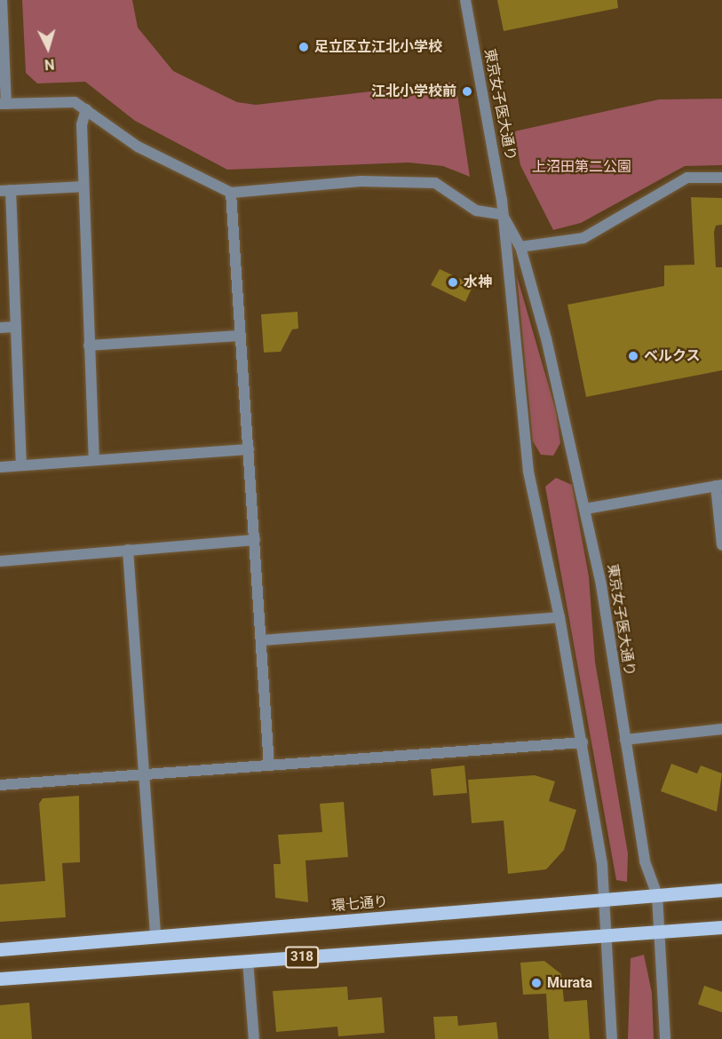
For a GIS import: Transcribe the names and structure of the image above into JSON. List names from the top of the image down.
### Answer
{
  "streets": {
    "main road": ["環七通り", "318"],
    "street": ["東京女子医大通り"]
  },
  "crossings": [
    ["東京女子医大通り", "環七通り"],
    ["東京女子医大通り", "318"]
  ],
  "parks": ["上沼田第二公園"],
  "places": [
    "足立区立江北小学校",
    "江北小学校前",
    "水神",
    "ベルクス",
    "Murata"
  ],
  "north": "bottom"
}
